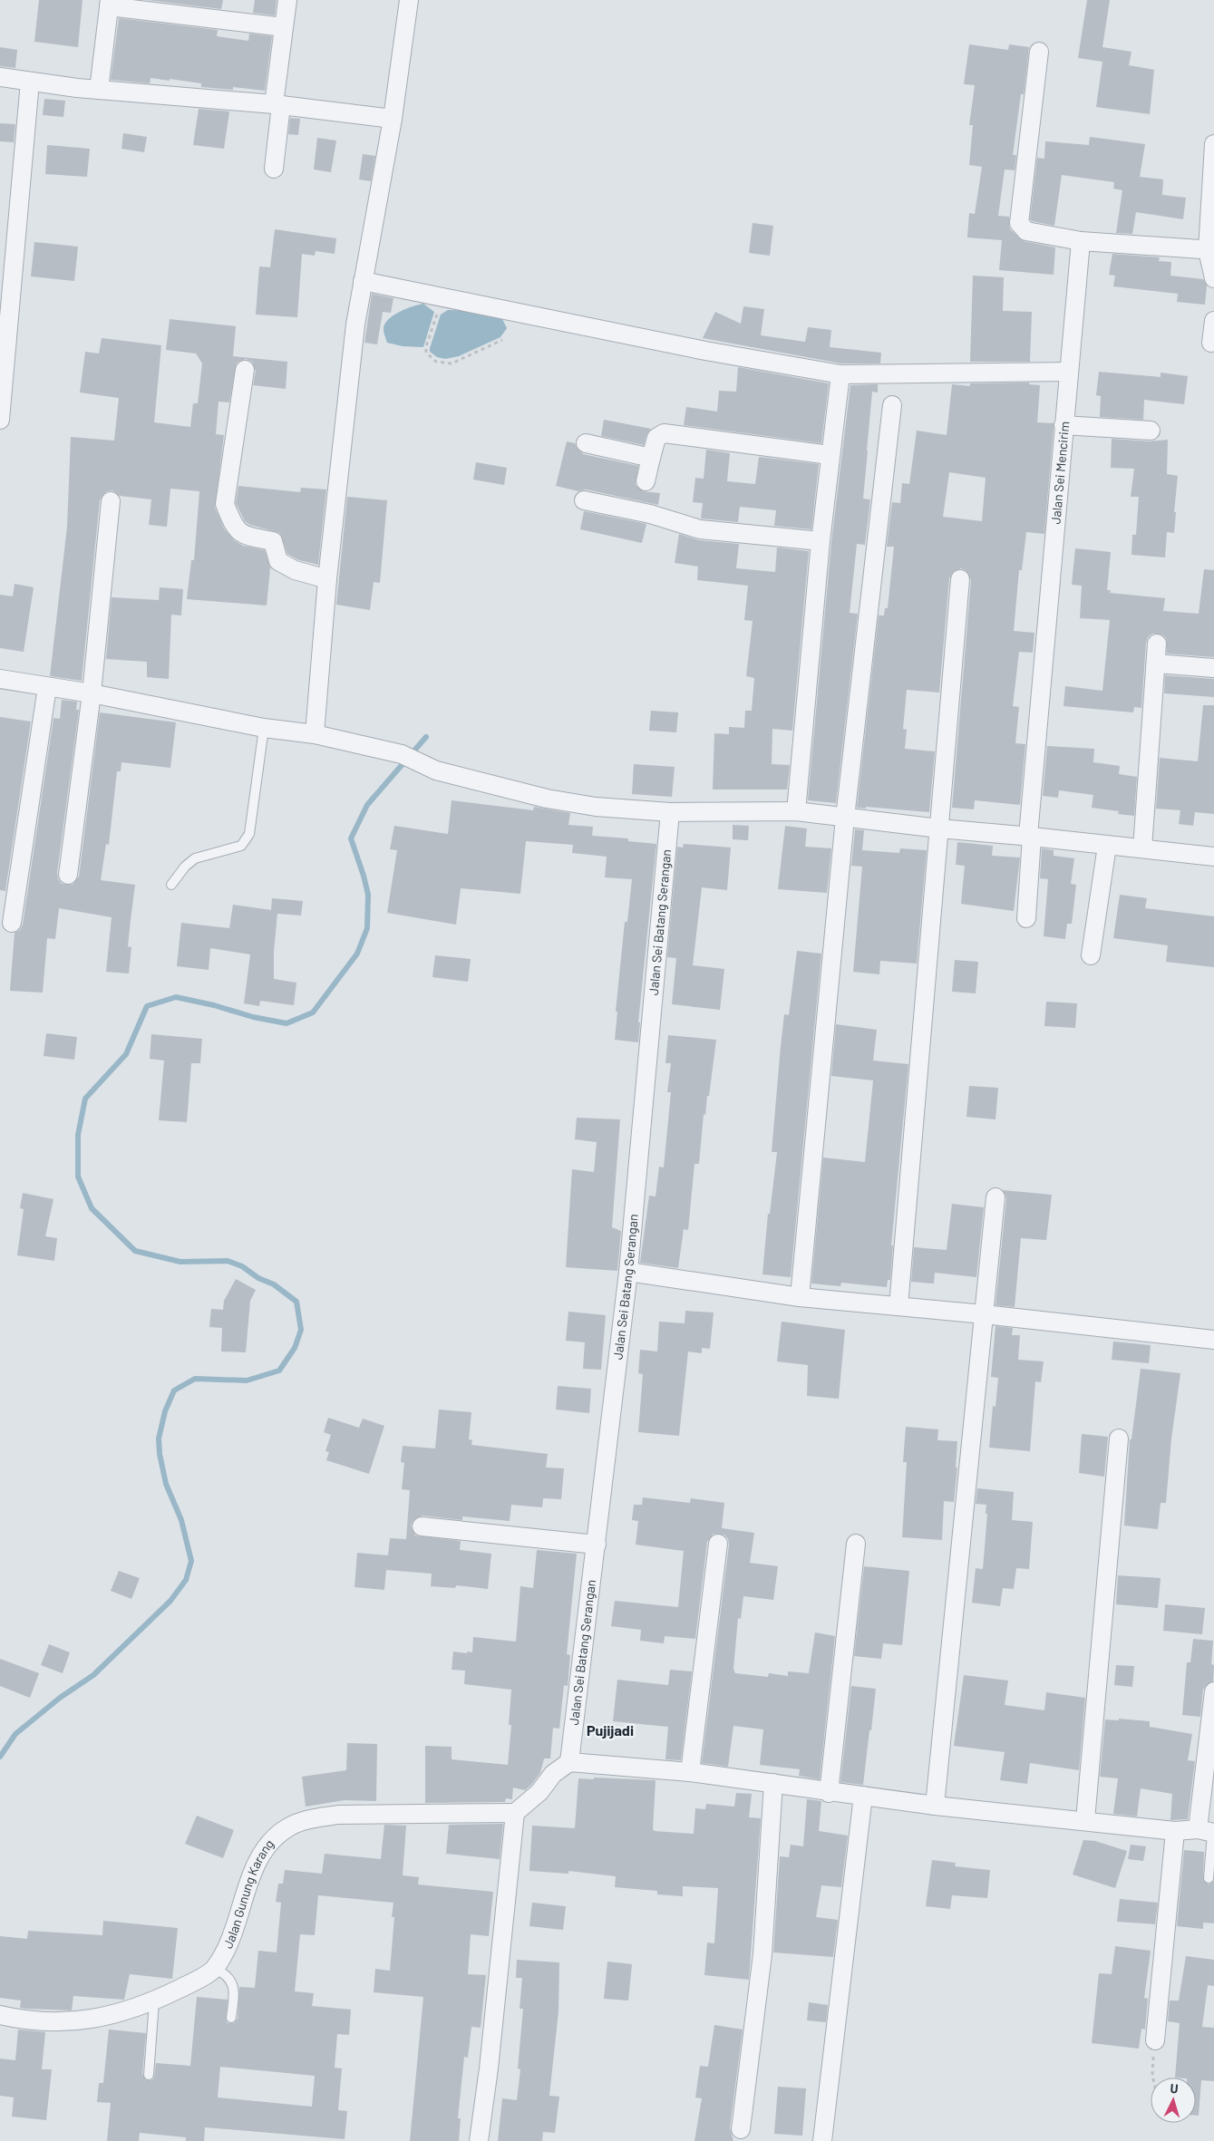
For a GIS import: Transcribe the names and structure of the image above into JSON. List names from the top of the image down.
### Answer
{
  "streets": {
    "street": ["Jalan Sei Mencirim", "Jalan Sei Batang Serangan", "Jalan Gunung Karang"]
  },
  "districts": ["Pujijadi"],
  "north": "top"
}
